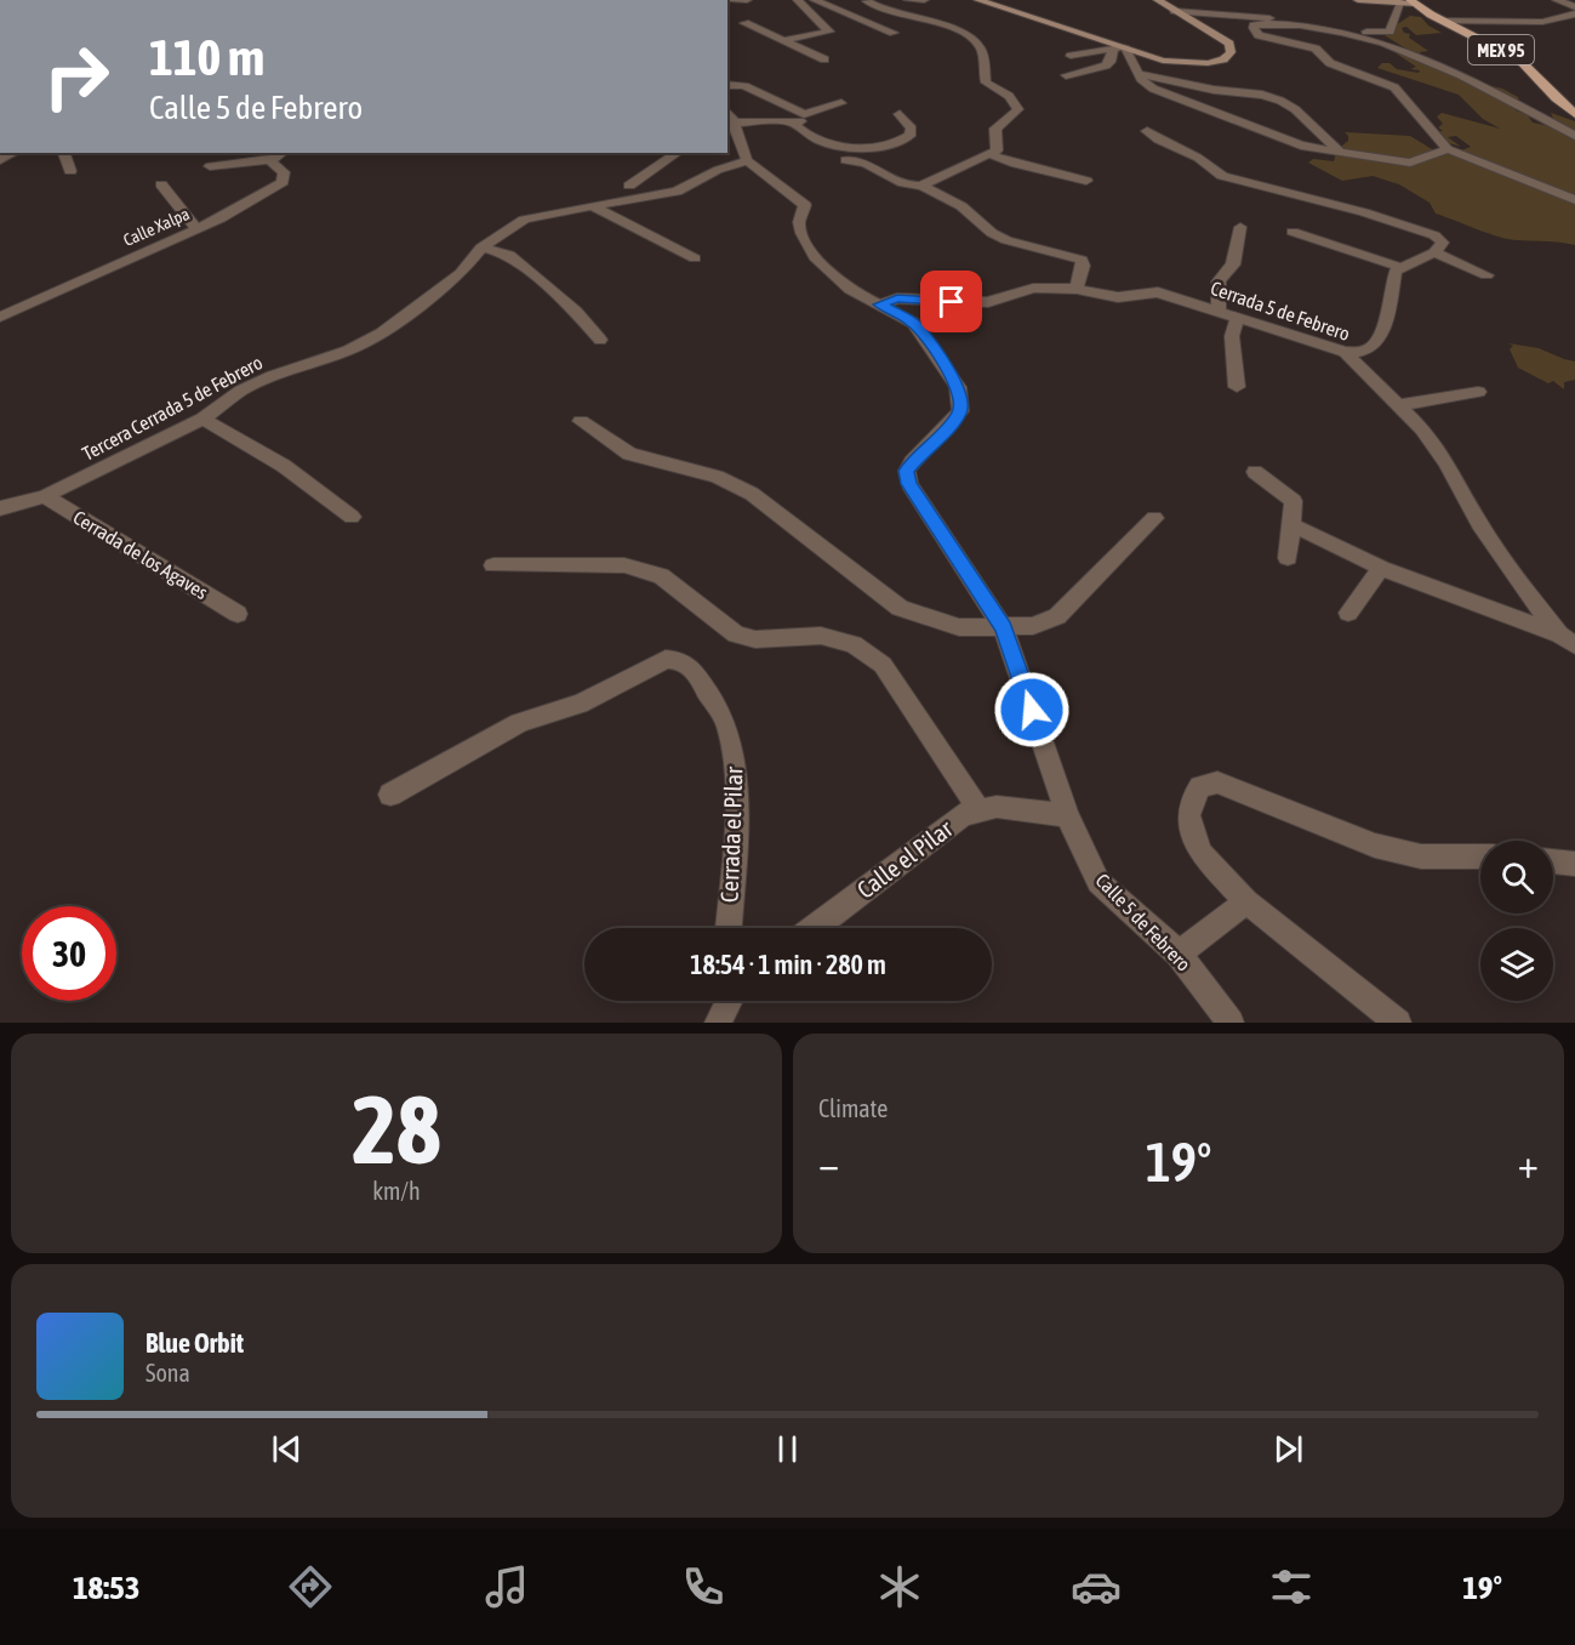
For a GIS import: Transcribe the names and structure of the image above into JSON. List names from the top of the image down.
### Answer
{
  "streets": {
    "main road": ["MEX 95"],
    "street": [
      "Calle Xalpa",
      "Cerrada 5 de Febrero",
      "Tercera Cerrada 5 de Febrero",
      "Cerrada de los Agaves",
      "Cerrada el Pilar",
      "Calle el Pilar",
      "Calle 5 de Febrero"
    ]
  },
  "crossings": [
    ["Cerrada 5 de Febrero", "Calle 5 de Febrero"],
    ["Tercera Cerrada 5 de Febrero", "Cerrada de los Agaves"],
    ["Tercera Cerrada 5 de Febrero", "Calle 5 de Febrero"],
    ["Calle el Pilar", "Calle 5 de Febrero"]
  ],
  "page": {
    "turn": ["110 m", "Calle 5 de Febrero"],
    "limit": "30",
    "trip": "18:54 · 1 min · 280 m",
    "tile": [
      ["28", "km/h"],
      "Climate"
    ],
    "heat": ["−", "19°", "+"],
    "song": ["Blue Orbit", "Sona"],
    "tabs": ["18:53", "19°"]
  }
}
